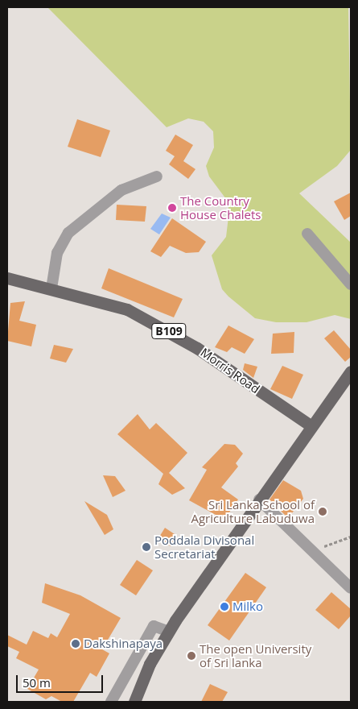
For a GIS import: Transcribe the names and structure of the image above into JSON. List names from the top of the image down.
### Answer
{
  "streets": {
    "main road": ["B109", "Morris Road"]
  },
  "places": [
    "The Country House Chalets",
    "Sri Lanka School of Agriculture Labuduwa",
    "Poddala Divisonal Secretariat",
    "Milko",
    "Dakshinapaya",
    "The open University of Sri lanka"
  ],
  "scale_bar": "50 m"
}
